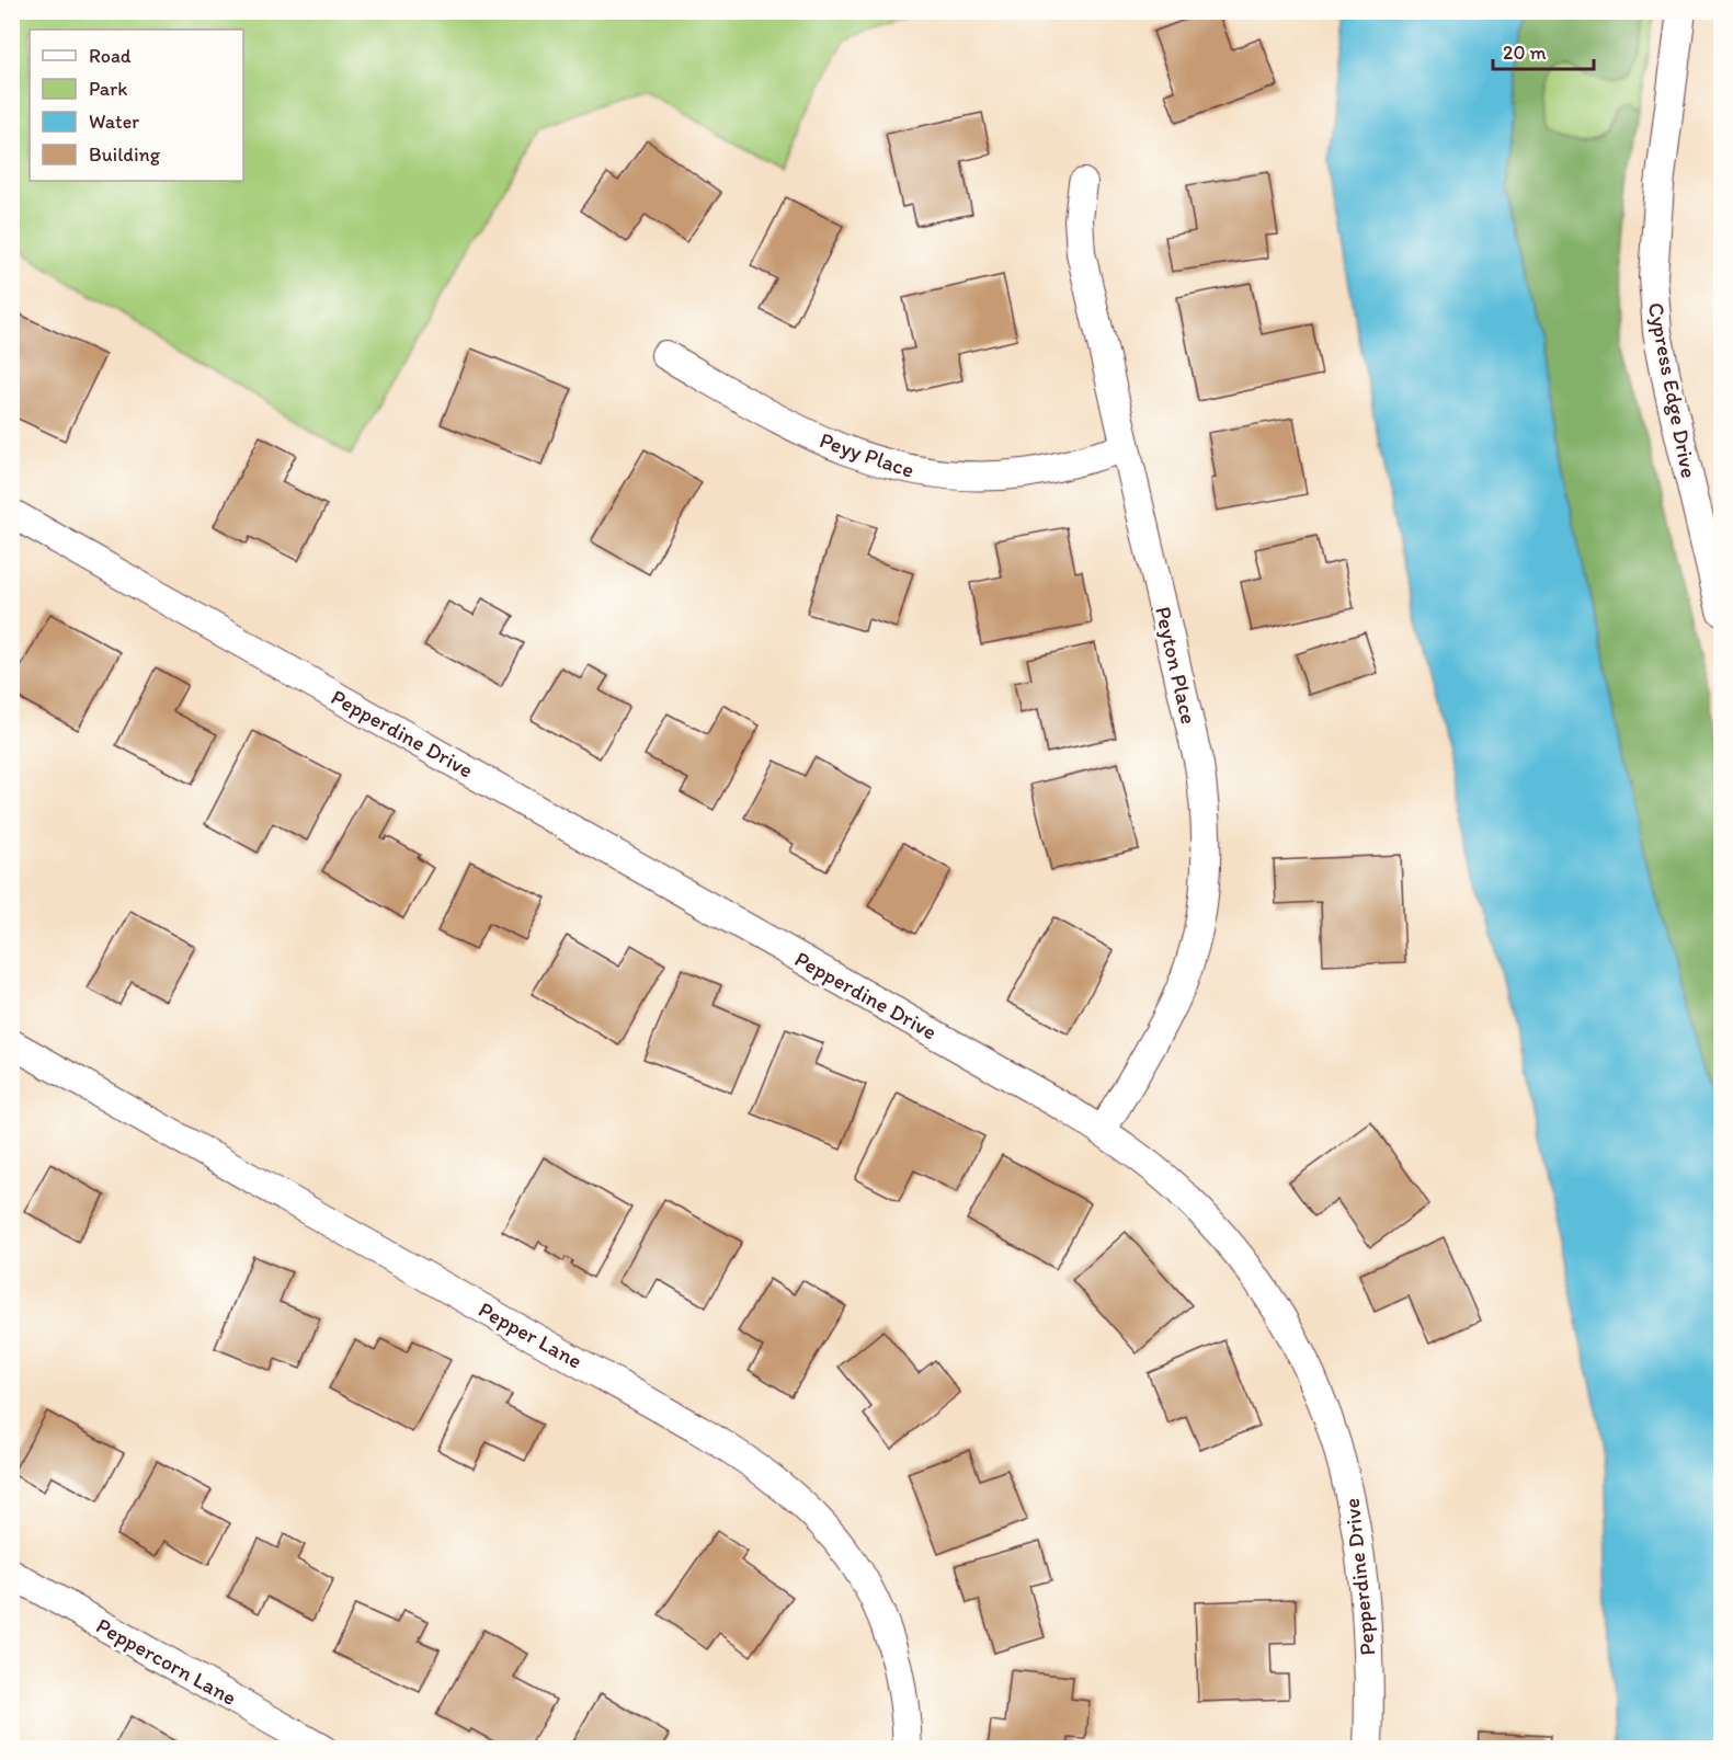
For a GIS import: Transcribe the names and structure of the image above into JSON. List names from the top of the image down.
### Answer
{
  "streets": {
    "street": [
      "Cypress Edge Drive",
      "Peyy Place",
      "Peyton Place",
      "Pepperdine Drive",
      "Pepper Lane",
      "Peppercorn Lane"
    ]
  },
  "crossings": [
    ["Peyy Place", "Peyton Place"],
    ["Peyton Place", "Pepperdine Drive"]
  ],
  "legend": [
    "Road",
    "Park",
    "Water",
    "Building"
  ],
  "scale_bar": "20 m"
}
